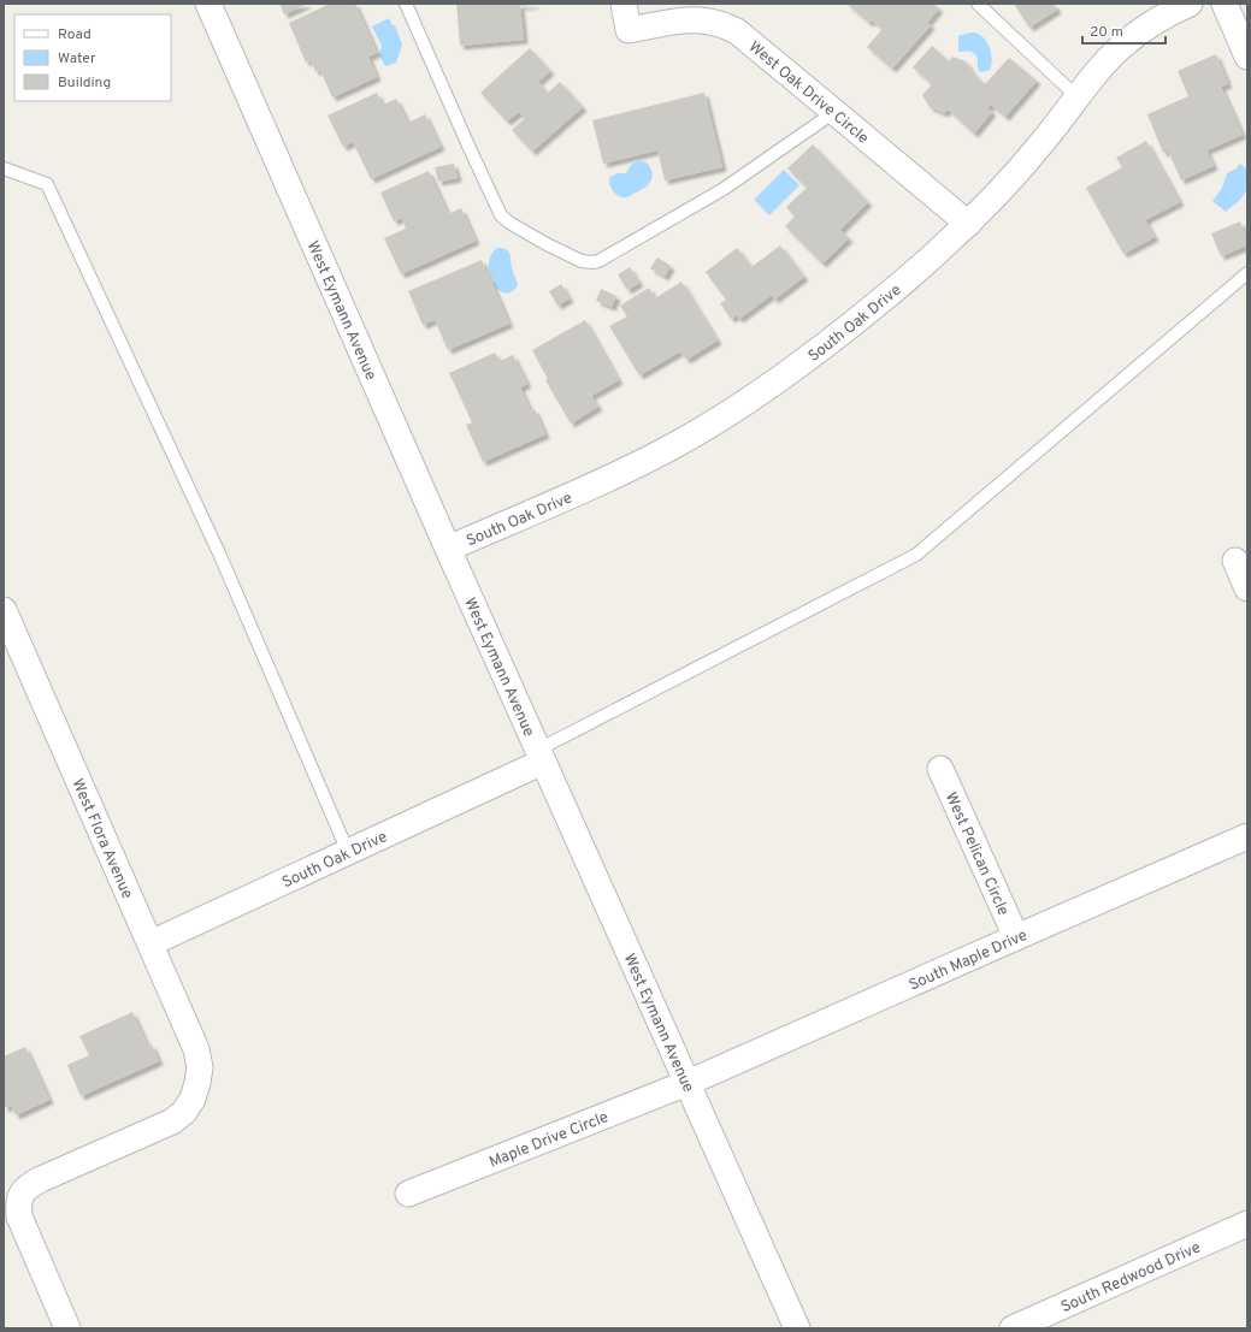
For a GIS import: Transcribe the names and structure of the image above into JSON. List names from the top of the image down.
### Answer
{
  "streets": {
    "street": [
      "West Oak Drive Circle",
      "West Eymann Avenue",
      "South Oak Drive",
      "West Flora Avenue",
      "West Pelican Circle",
      "South Maple Drive",
      "Maple Drive Circle",
      "South Redwood Drive"
    ]
  },
  "crossings": [
    ["West Oak Drive Circle", "South Oak Drive"],
    ["West Eymann Avenue", "South Oak Drive"],
    ["West Eymann Avenue", "South Maple Drive"],
    ["West Eymann Avenue", "Maple Drive Circle"],
    ["South Oak Drive", "West Flora Avenue"],
    ["West Pelican Circle", "South Maple Drive"],
    ["South Maple Drive", "Maple Drive Circle"]
  ],
  "legend": ["Road", "Water", "Building"],
  "scale_bar": "20 m"
}
